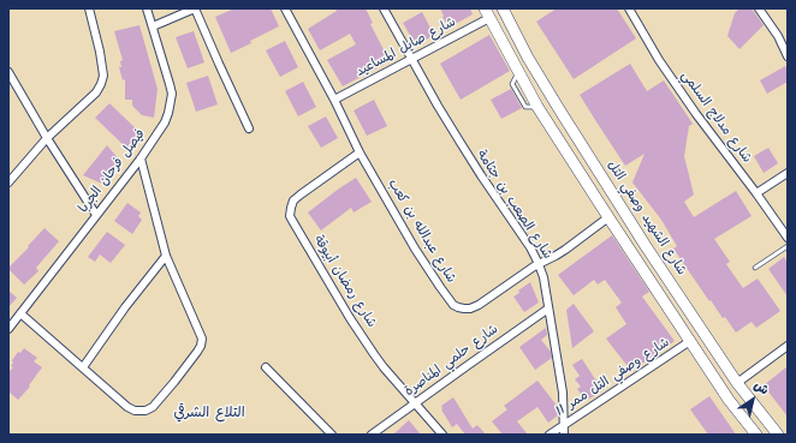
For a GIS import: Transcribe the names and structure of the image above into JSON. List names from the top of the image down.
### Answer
{
  "streets": {
    "main road": ["شارع الشهيد وصفي التل"],
    "street": [
      "شارع صايل المساعيد",
      "شارع مدلاج السلمي",
      "فيصل فرحان الجربا",
      "شارع الصعب بن جثامة",
      "شارع عبدالله بن كعب",
      "شارع رمضان أبيوقة",
      "شارع حلمي المناصرة",
      "شارع وصفي التل ممر 11"
    ]
  },
  "crossings": [
    ["شارع صايل المساعيد", "شارع الصعب بن جثامة"],
    ["شارع صايل المساعيد", "شارع عبدالله بن كعب"],
    ["شارع الصعب بن جثامة", "شارع عبدالله بن كعب"],
    ["شارع الصعب بن جثامة", "شارع حلمي المناصرة"],
    ["شارع الصعب بن جثامة", "شارع وصفي التل ممر 11"],
    ["شارع عبدالله بن كعب", "شارع رمضان أبيوقة"],
    ["شارع رمضان أبيوقة", "شارع حلمي المناصرة"]
  ],
  "districts": ["التلاع الشرقي"],
  "north": "top right"
}
